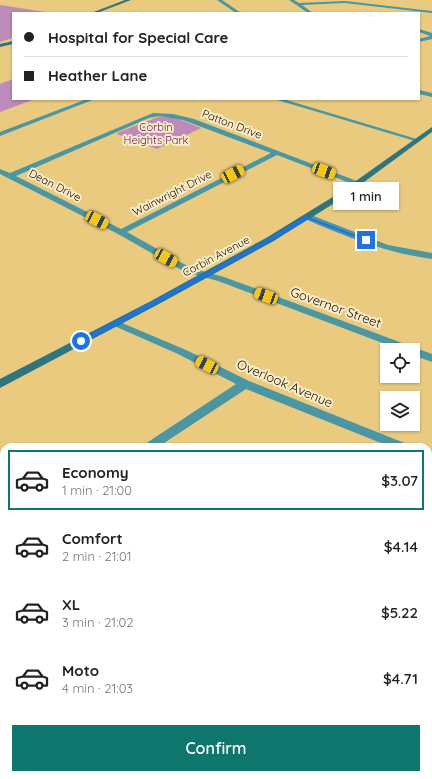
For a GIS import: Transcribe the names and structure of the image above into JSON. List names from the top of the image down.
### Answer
{
  "streets": {
    "main road": ["Corbin Avenue"],
    "street": [
      "Patton Drive",
      "Dean Drive",
      "Wainwright Drive",
      "Governor Street",
      "Overlook Avenue"
    ]
  },
  "crossings": [
    ["Patton Drive", "Dean Drive"],
    ["Patton Drive", "Wainwright Drive"],
    ["Patton Drive", "Corbin Avenue"],
    ["Dean Drive", "Wainwright Drive"],
    ["Dean Drive", "Corbin Avenue"],
    ["Dean Drive", "Governor Street"],
    ["Corbin Avenue", "Governor Street"],
    ["Corbin Avenue", "Overlook Avenue"]
  ],
  "parks": ["Corbin Heights Park"],
  "page": {
    "banner": ["Hospital for Special Care", "Heather Lane"],
    "bubble": "1 min",
    "list": [
      {
        "name": "Economy",
        "note": "1 min · 21:00",
        "value": "$3.07"
      },
      {
        "name": "Comfort",
        "note": "2 min · 21:01",
        "value": "$4.14"
      },
      {
        "name": "XL",
        "note": "3 min · 21:02",
        "value": "$5.22"
      },
      {
        "name": "Moto",
        "note": "4 min · 21:03",
        "value": "$4.71"
      }
    ],
    "buttons": "Confirm"
  }
}
